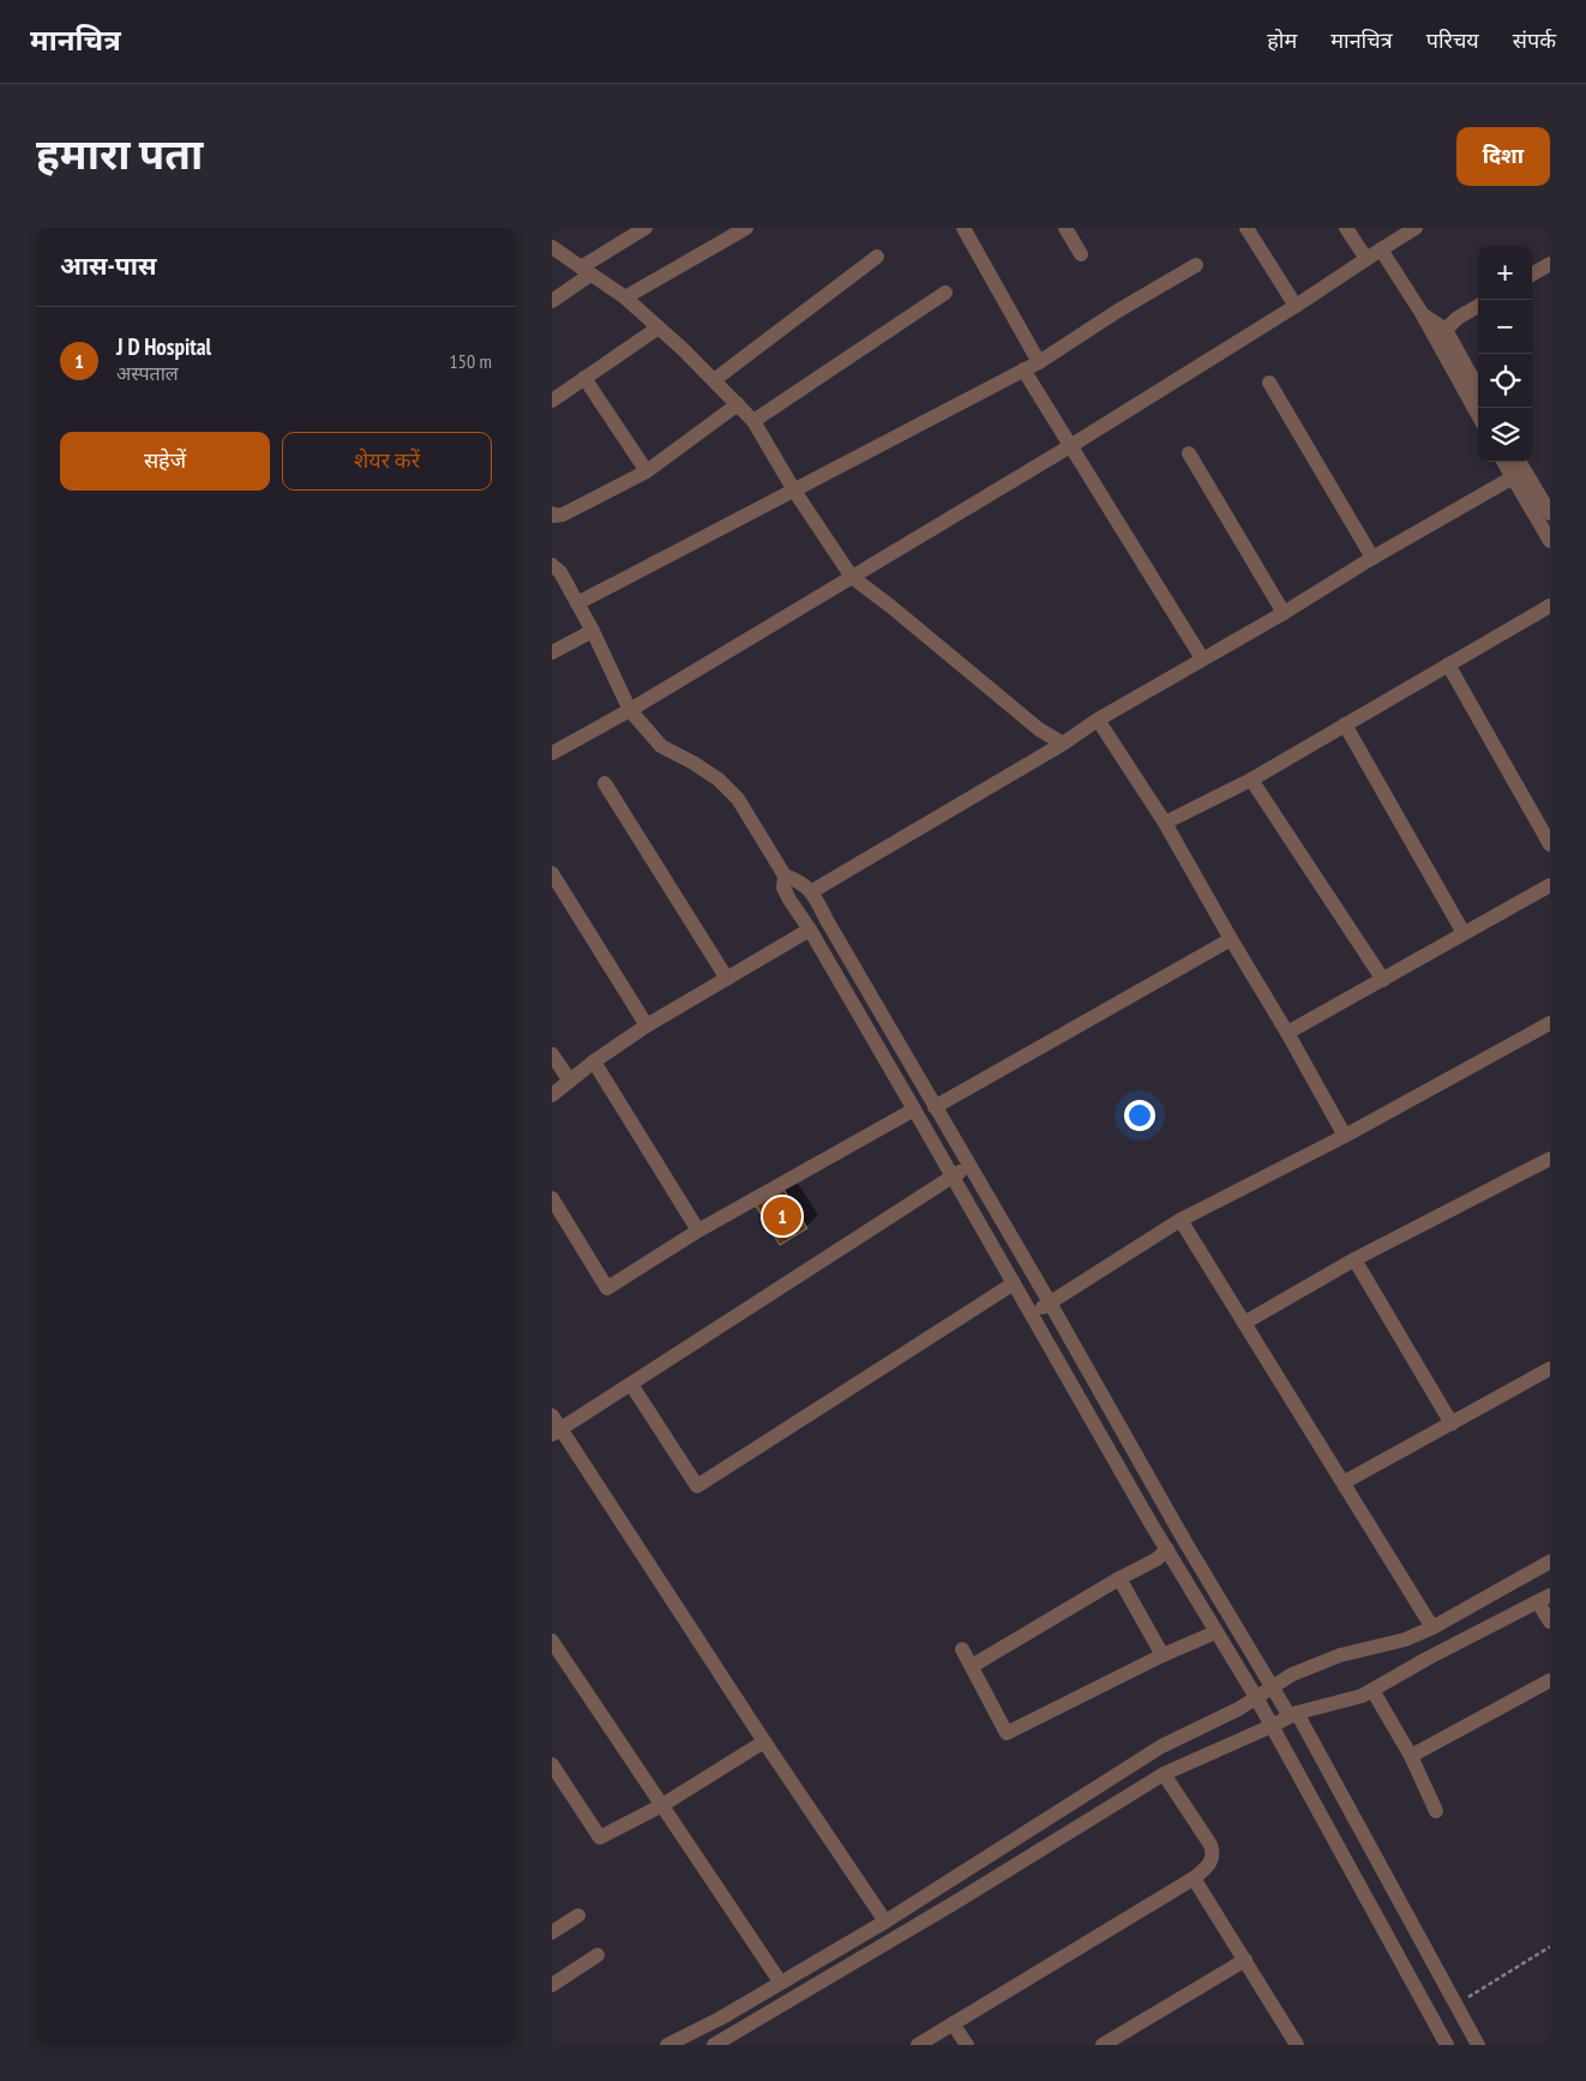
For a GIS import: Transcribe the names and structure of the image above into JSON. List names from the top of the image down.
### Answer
{
  "page": {
    "header": "मानचित्र",
    "nav": [
      "होम",
      "मानचित्र",
      "परिचय",
      "संपर्क"
    ],
    "title": "हमारा पता",
    "buttons": [
      "दिशा",
      ["सहेजें", "शेयर करें"]
    ],
    "heading": "आस-पास",
    "map_buttons": ["+", "−"],
    "list": [
      {
        "mark": "1",
        "name": "J D Hospital",
        "note": "अस्पताल",
        "value": "150 m"
      }
    ],
    "pins": "1"
  }
}
